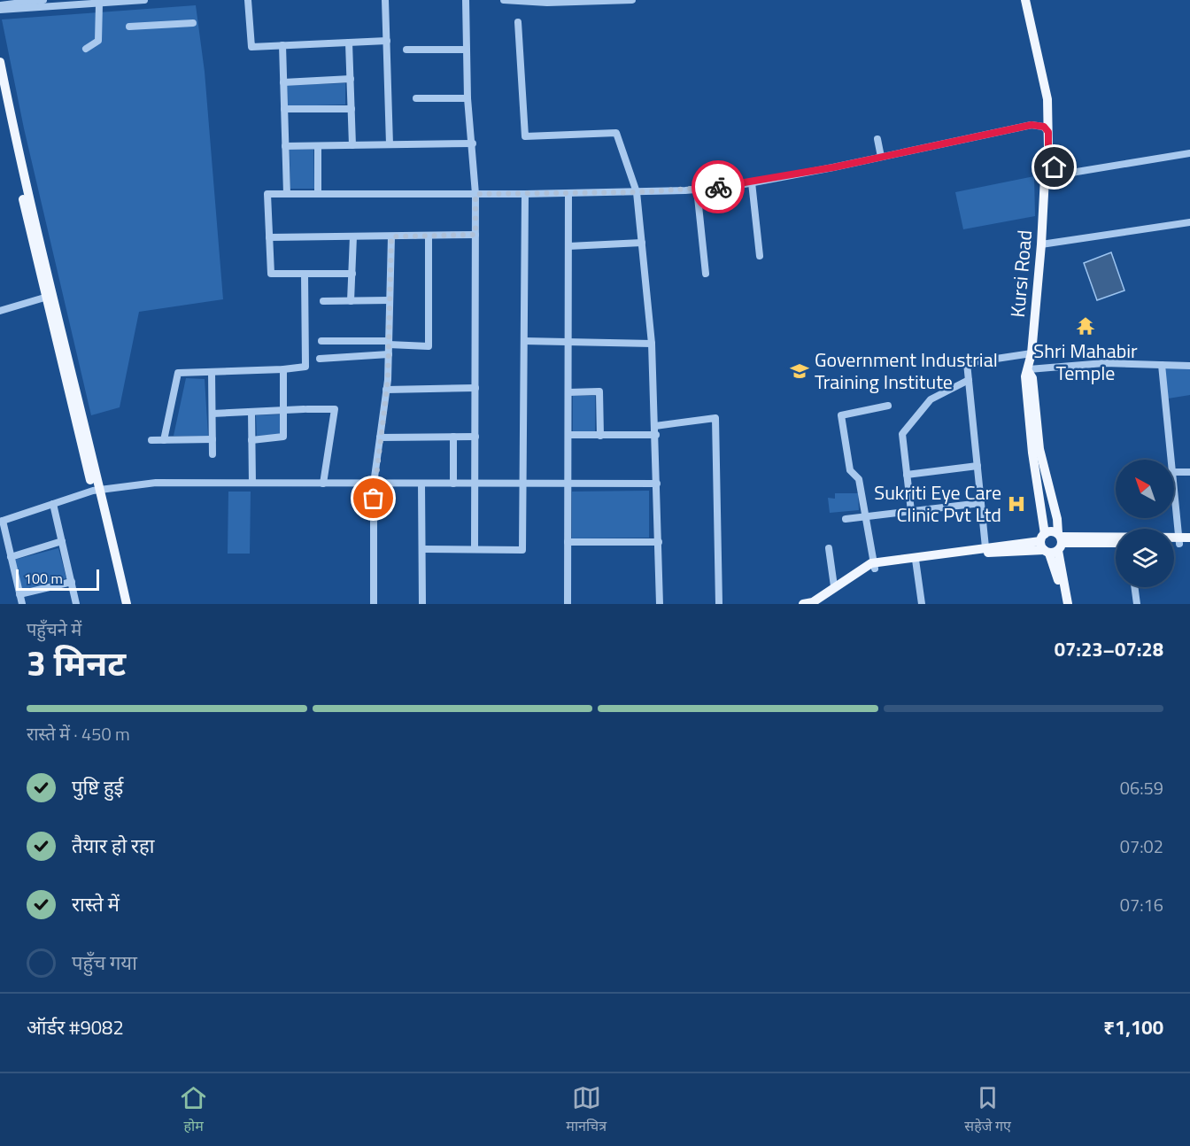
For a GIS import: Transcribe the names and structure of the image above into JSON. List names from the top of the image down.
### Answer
{
  "streets": {
    "main road": ["Kursi Road"]
  },
  "places": {
    "temple": ["Shri Mahabir Temple"],
    "school or university": ["Government Industrial Training Institute"],
    "hospital": ["Sukriti Eye Care Clinic Pvt Ltd"]
  },
  "scale_bar": "100 m",
  "north": "top left",
  "page": {
    "scale": "100 m",
    "heading": ["3 मिनट", "पहुँचने में", "07:23–07:28"],
    "panel": ["ऑर्डर #9082", "₹1,100"],
    "bar": "रास्ते में · 450 m",
    "list": [
      ["पुष्टि हुई", "06:59"],
      ["तैयार हो रहा", "07:02"],
      ["रास्ते में", "07:16"],
      "पहुँच गया"
    ],
    "tabs": ["होम", "मानचित्र", "सहेजे गए"]
  }
}
